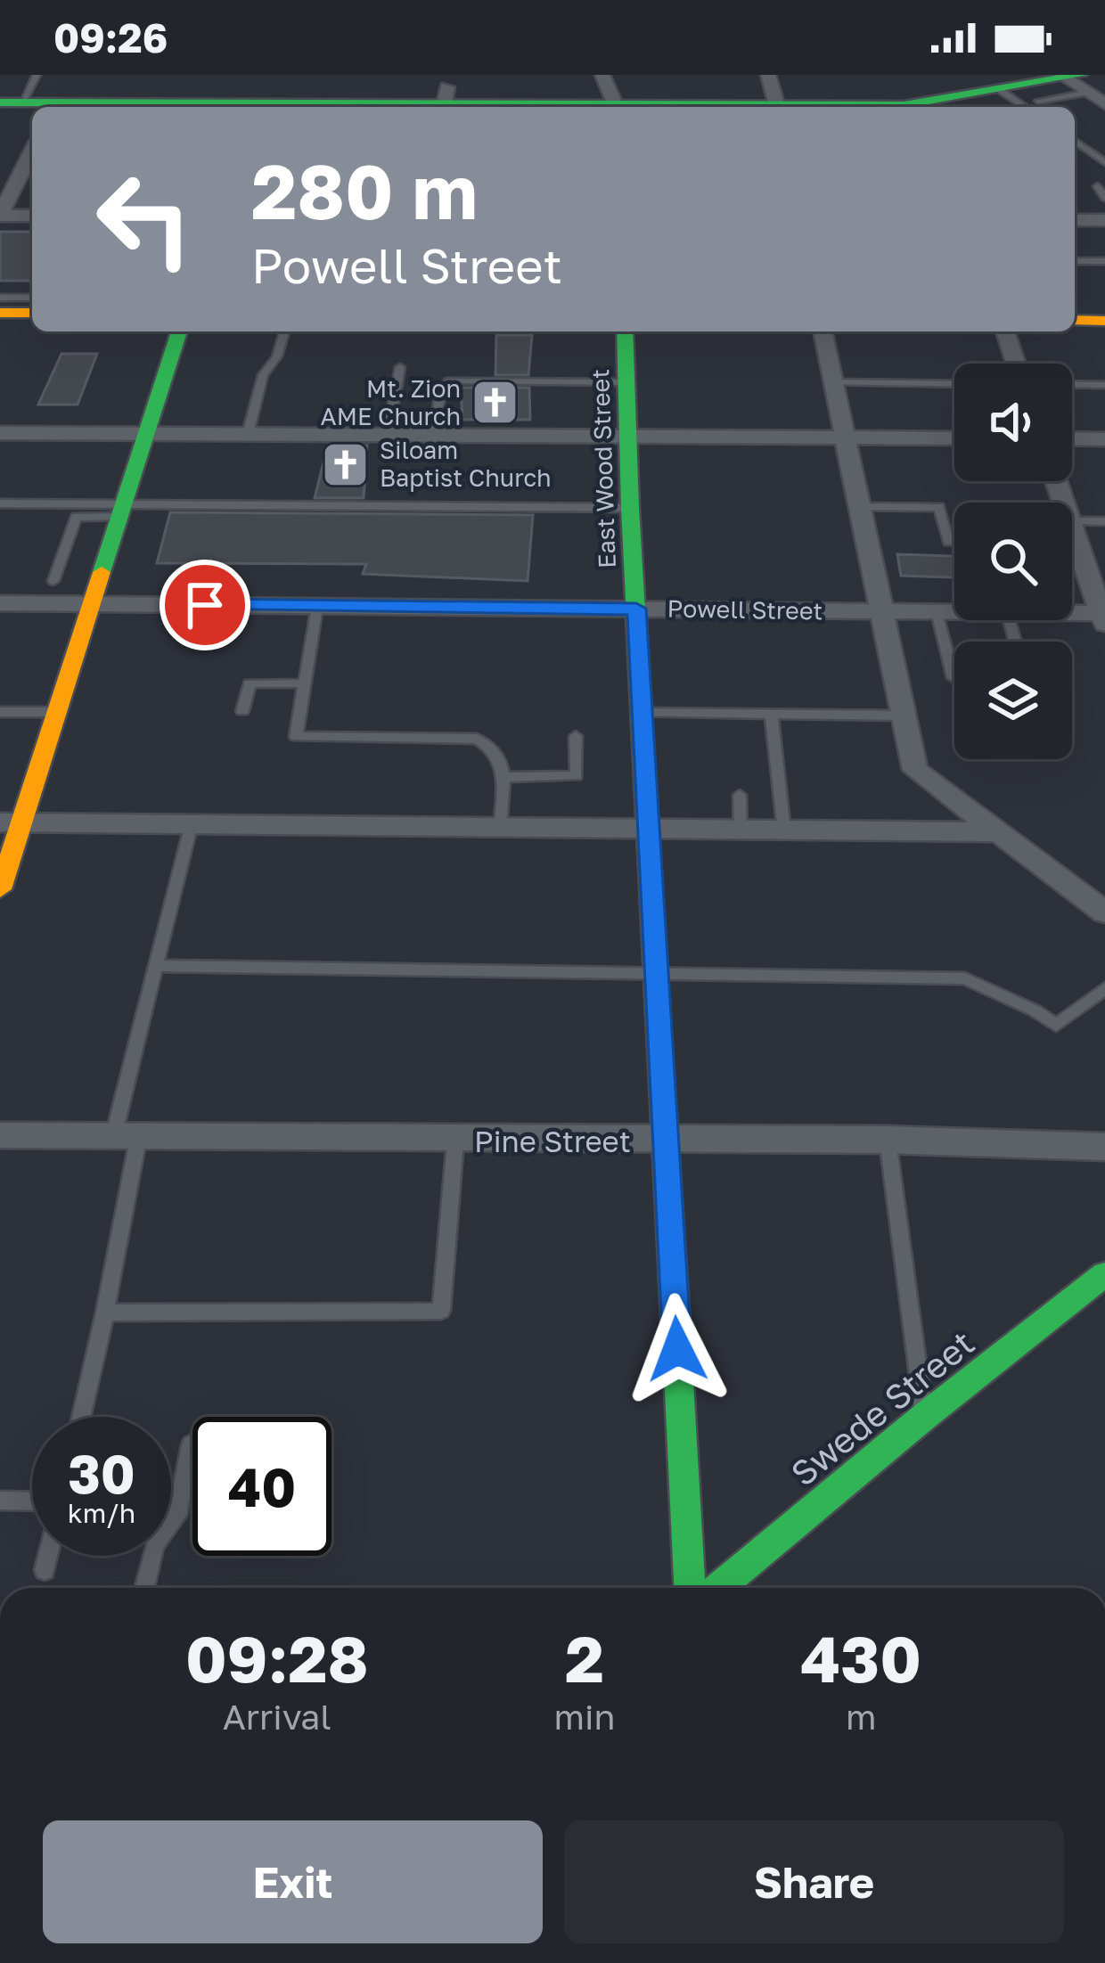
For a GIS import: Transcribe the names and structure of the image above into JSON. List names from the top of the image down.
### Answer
{
  "streets": {
    "main road": ["East Wood Street", "Swede Street"],
    "street": ["Powell Street", "Pine Street"]
  },
  "crossings": [
    ["East Wood Street", "Powell Street"],
    ["East Wood Street", "Pine Street"]
  ],
  "places": {
    "church": ["Mt. Zion AME Church", "Siloam Baptist Church"]
  },
  "page": {
    "status": "09:26",
    "turn": ["280 m", "Powell Street"],
    "speed": "30 km/h",
    "limit": "40",
    "eta": [
      "09:28",
      "Arrival",
      "2",
      "min",
      "430",
      "m"
    ],
    "buttons": ["Exit", "Share"]
  }
}
